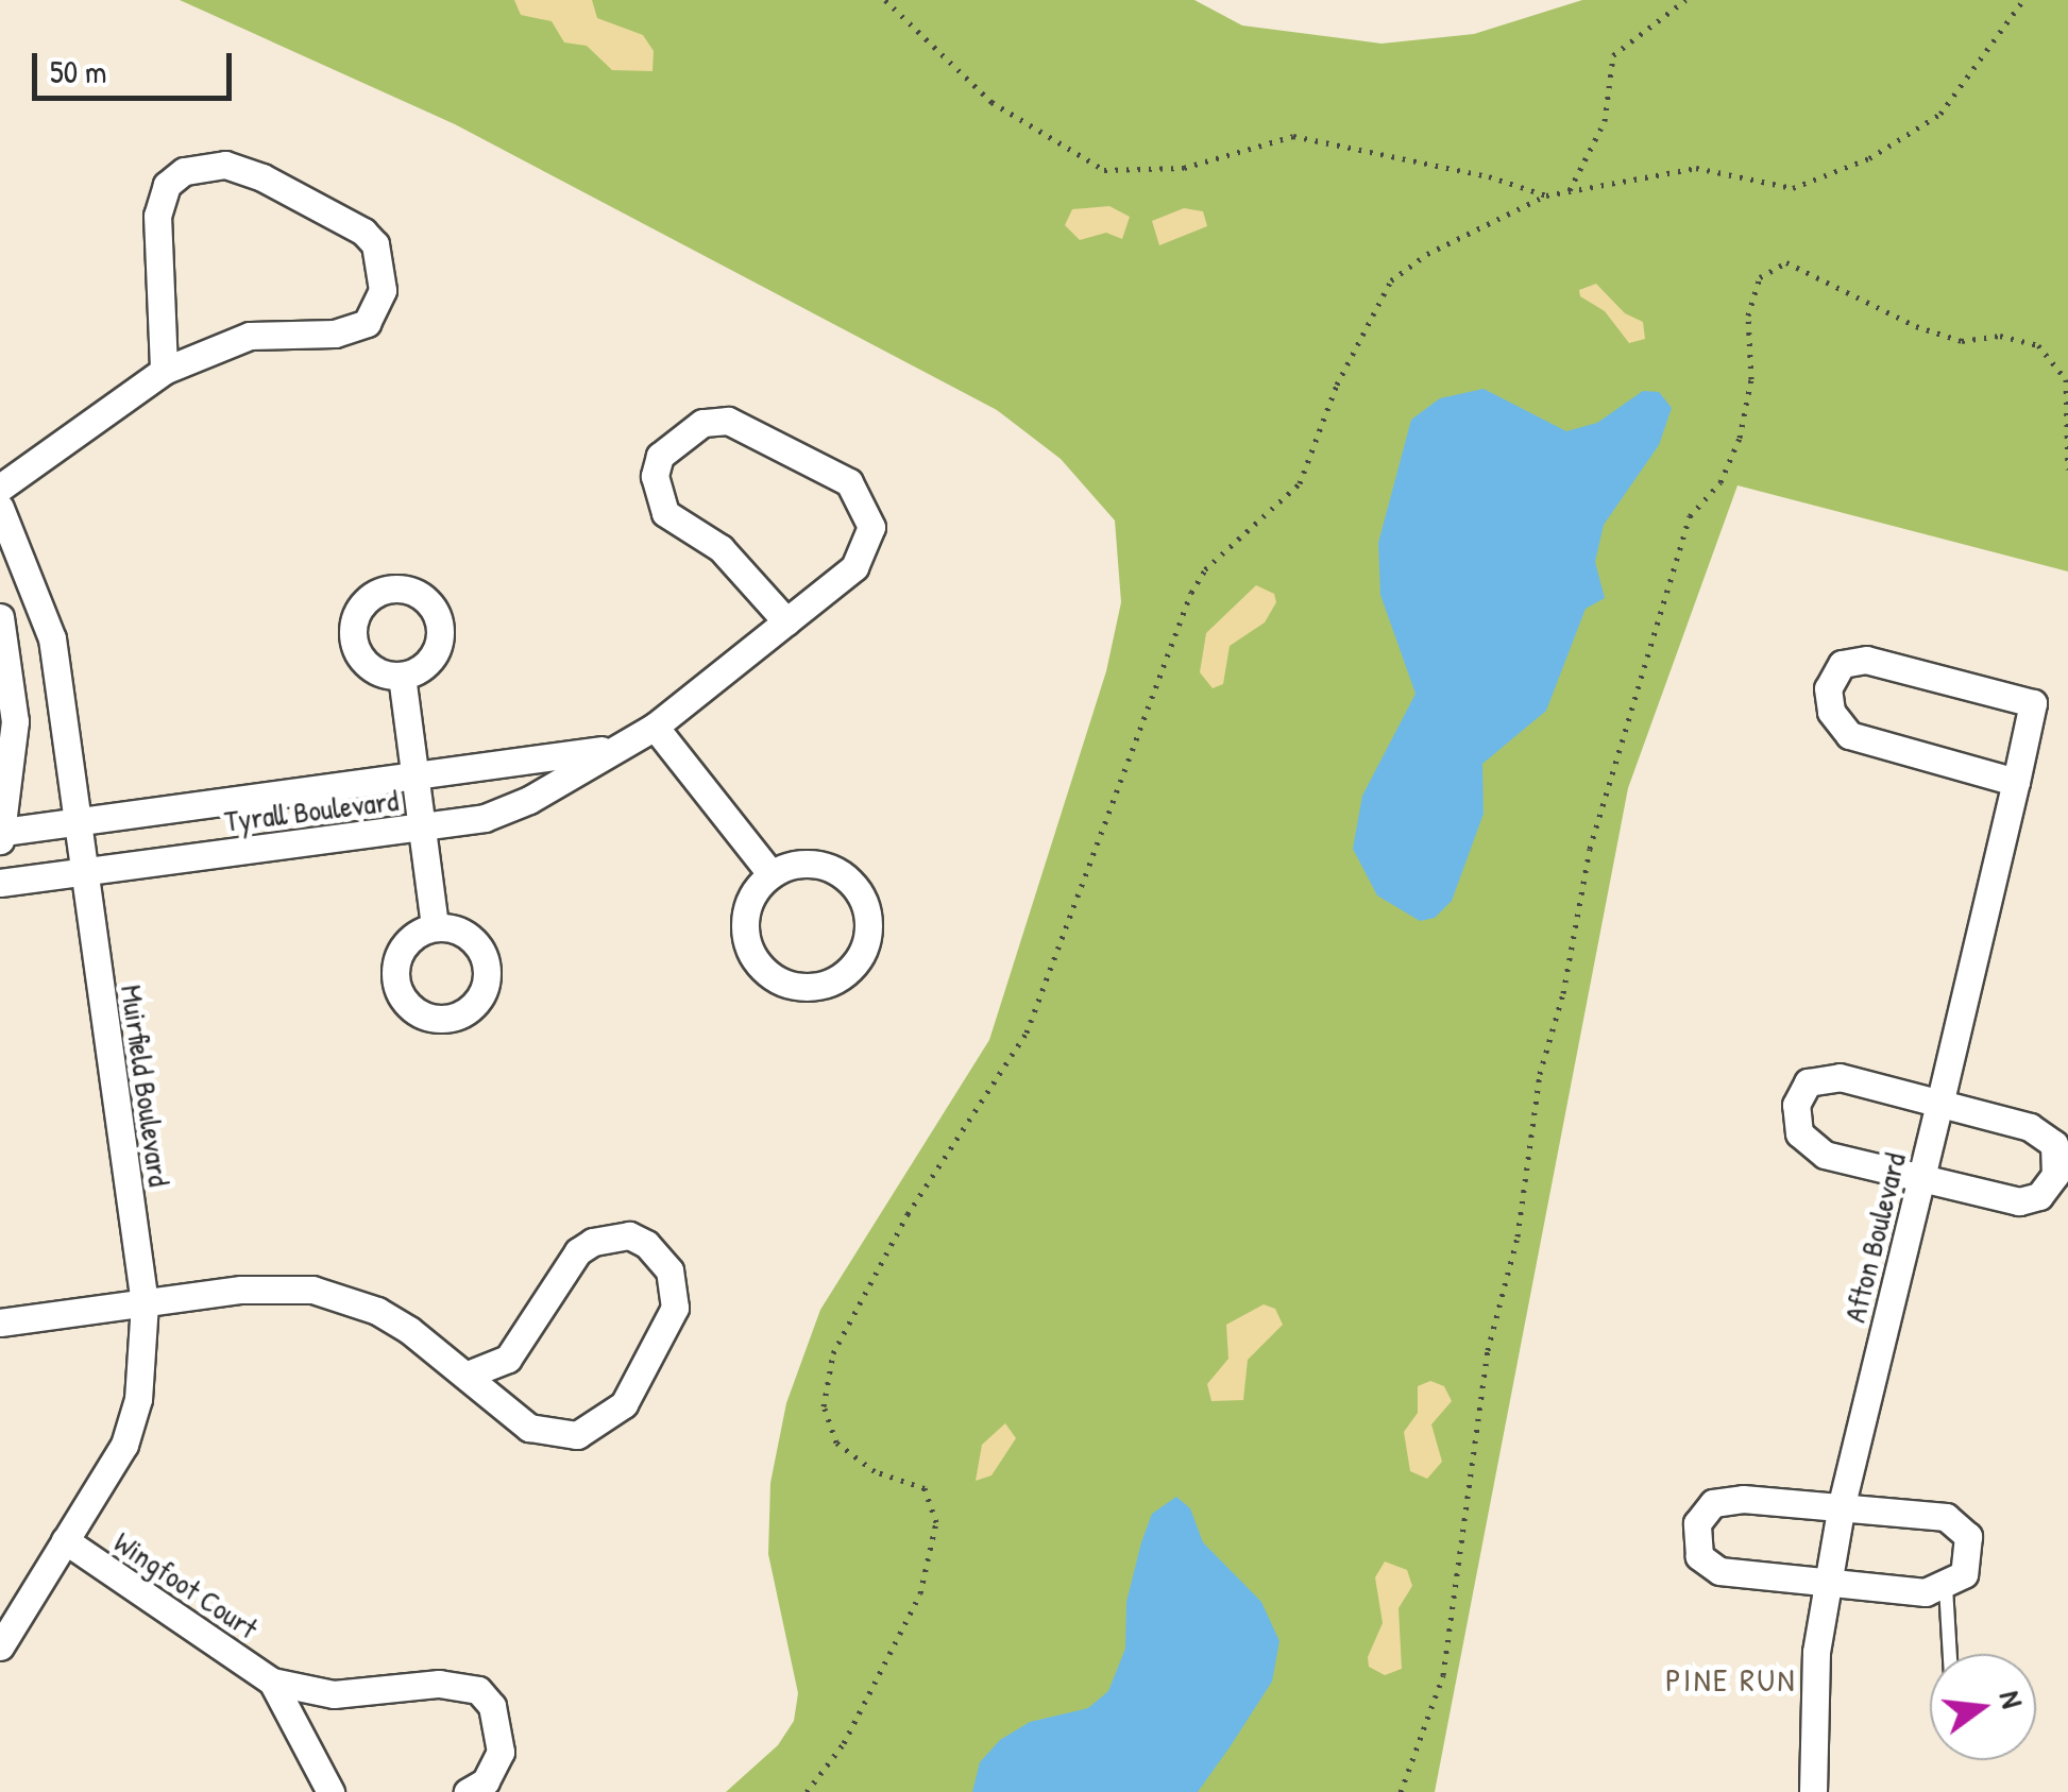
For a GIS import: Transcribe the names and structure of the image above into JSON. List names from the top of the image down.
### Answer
{
  "streets": {
    "street": [
      "Tyrall Boulevard",
      "Muirfield Boulevard",
      "Afton Boulevard",
      "Wingfoot Court"
    ]
  },
  "crossings": [
    ["Tyrall Boulevard", "Muirfield Boulevard"],
    ["Muirfield Boulevard", "Wingfoot Court"]
  ],
  "districts": ["PINE RUN"],
  "scale_bar": "50 m",
  "north": "right"
}
